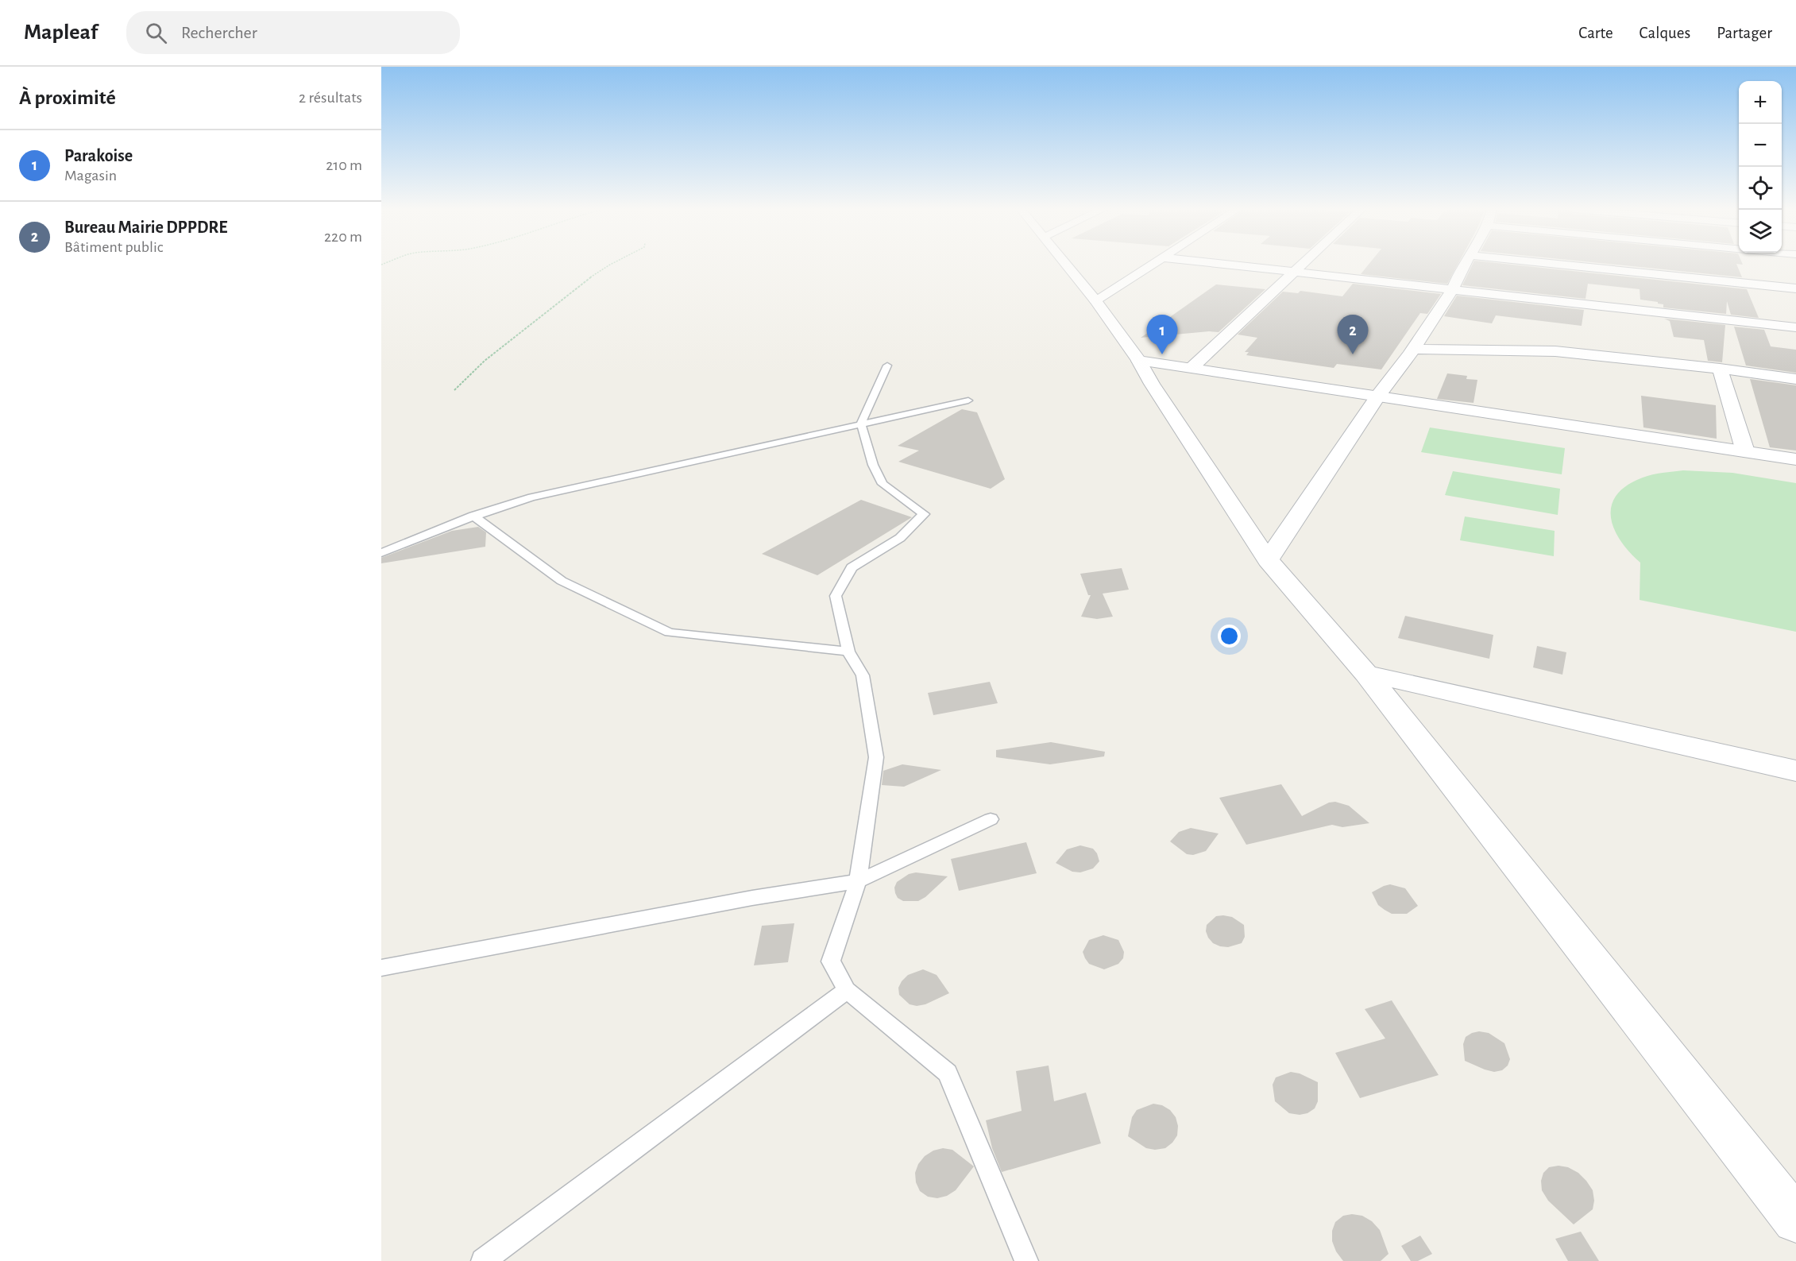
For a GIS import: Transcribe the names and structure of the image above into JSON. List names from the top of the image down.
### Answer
{
  "page": {
    "header": "Mapleaf",
    "search": "Rechercher",
    "nav": ["Carte", "Calques", "Partager"],
    "heading": ["À proximité", "2 résultats"],
    "map_buttons": ["+", "−"],
    "list": [
      {
        "mark": "1",
        "name": "Parakoise",
        "note": "Magasin",
        "value": "210 m"
      },
      {
        "mark": "2",
        "name": "Bureau Mairie DPPDRE",
        "note": "Bâtiment public",
        "value": "220 m"
      }
    ],
    "pins": ["1", "2"]
  }
}
